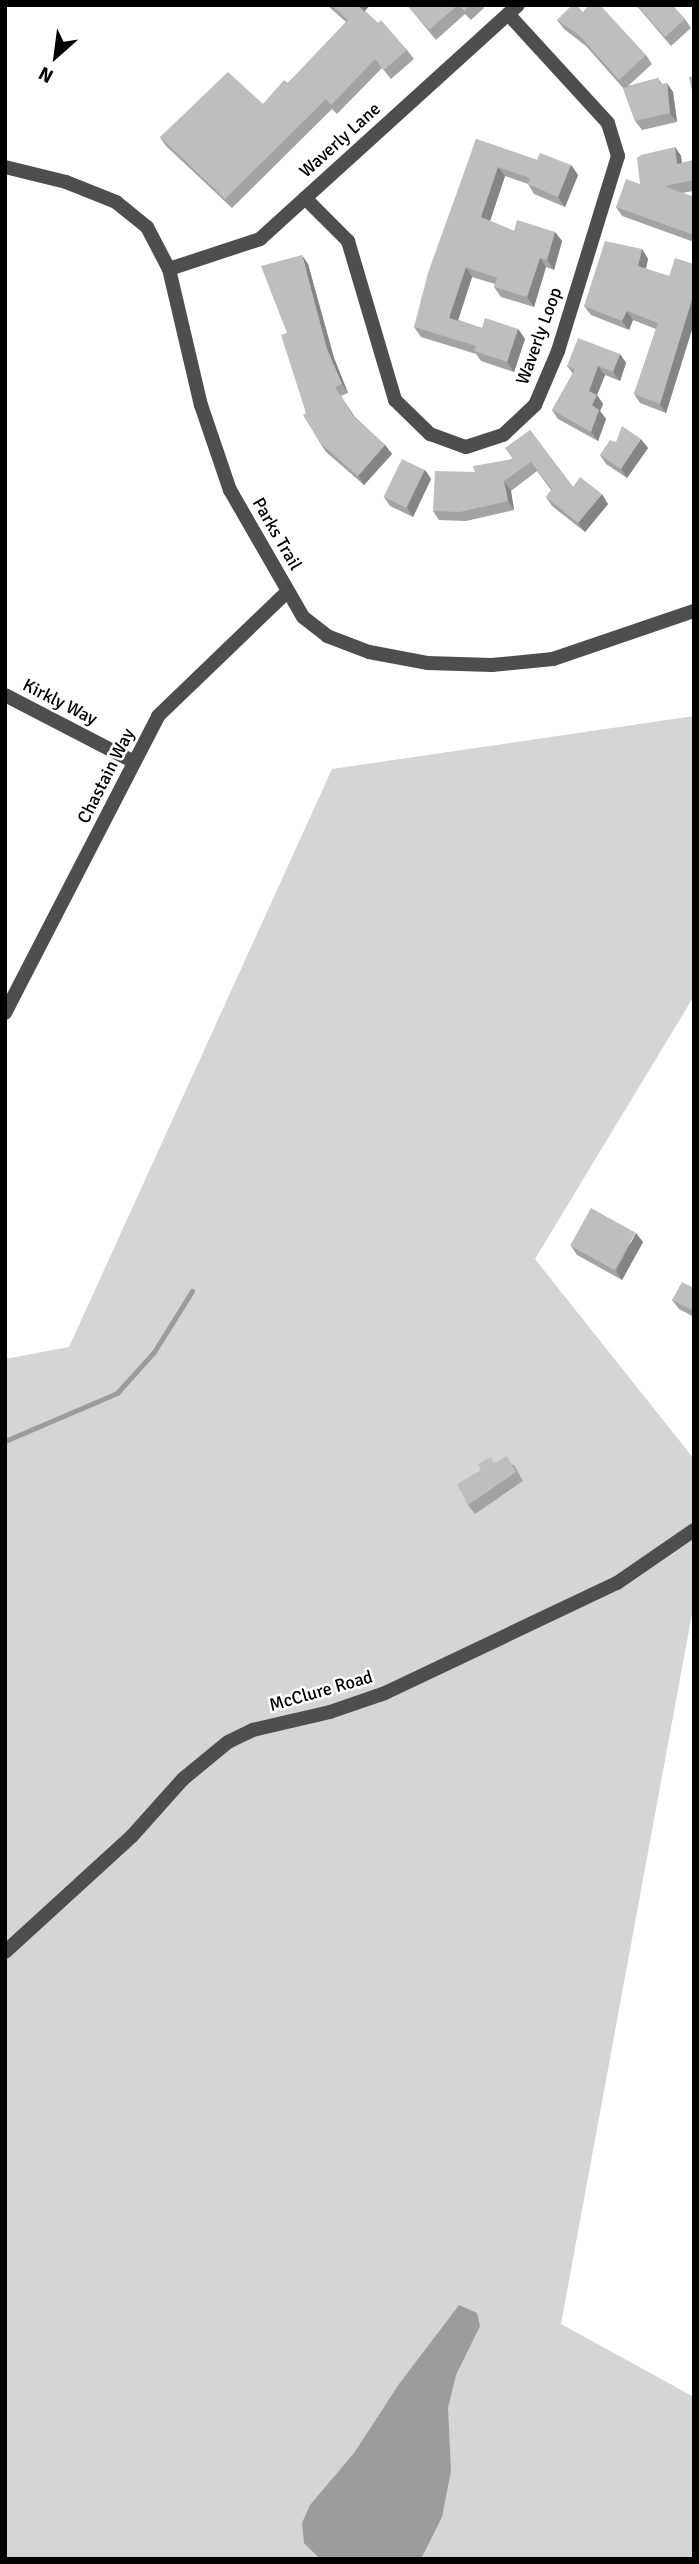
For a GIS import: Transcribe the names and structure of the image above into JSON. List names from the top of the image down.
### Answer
{
  "streets": {
    "street": [
      "Waverly Lane",
      "Waverly Loop",
      "Parks Trail",
      "Kirkly Way",
      "Chastain Way",
      "McClure Road"
    ]
  },
  "crossings": [
    ["Waverly Lane", "Waverly Loop"],
    ["Waverly Lane", "Parks Trail"],
    ["Parks Trail", "Chastain Way"],
    ["Kirkly Way", "Chastain Way"]
  ],
  "north": "bottom left"
}
